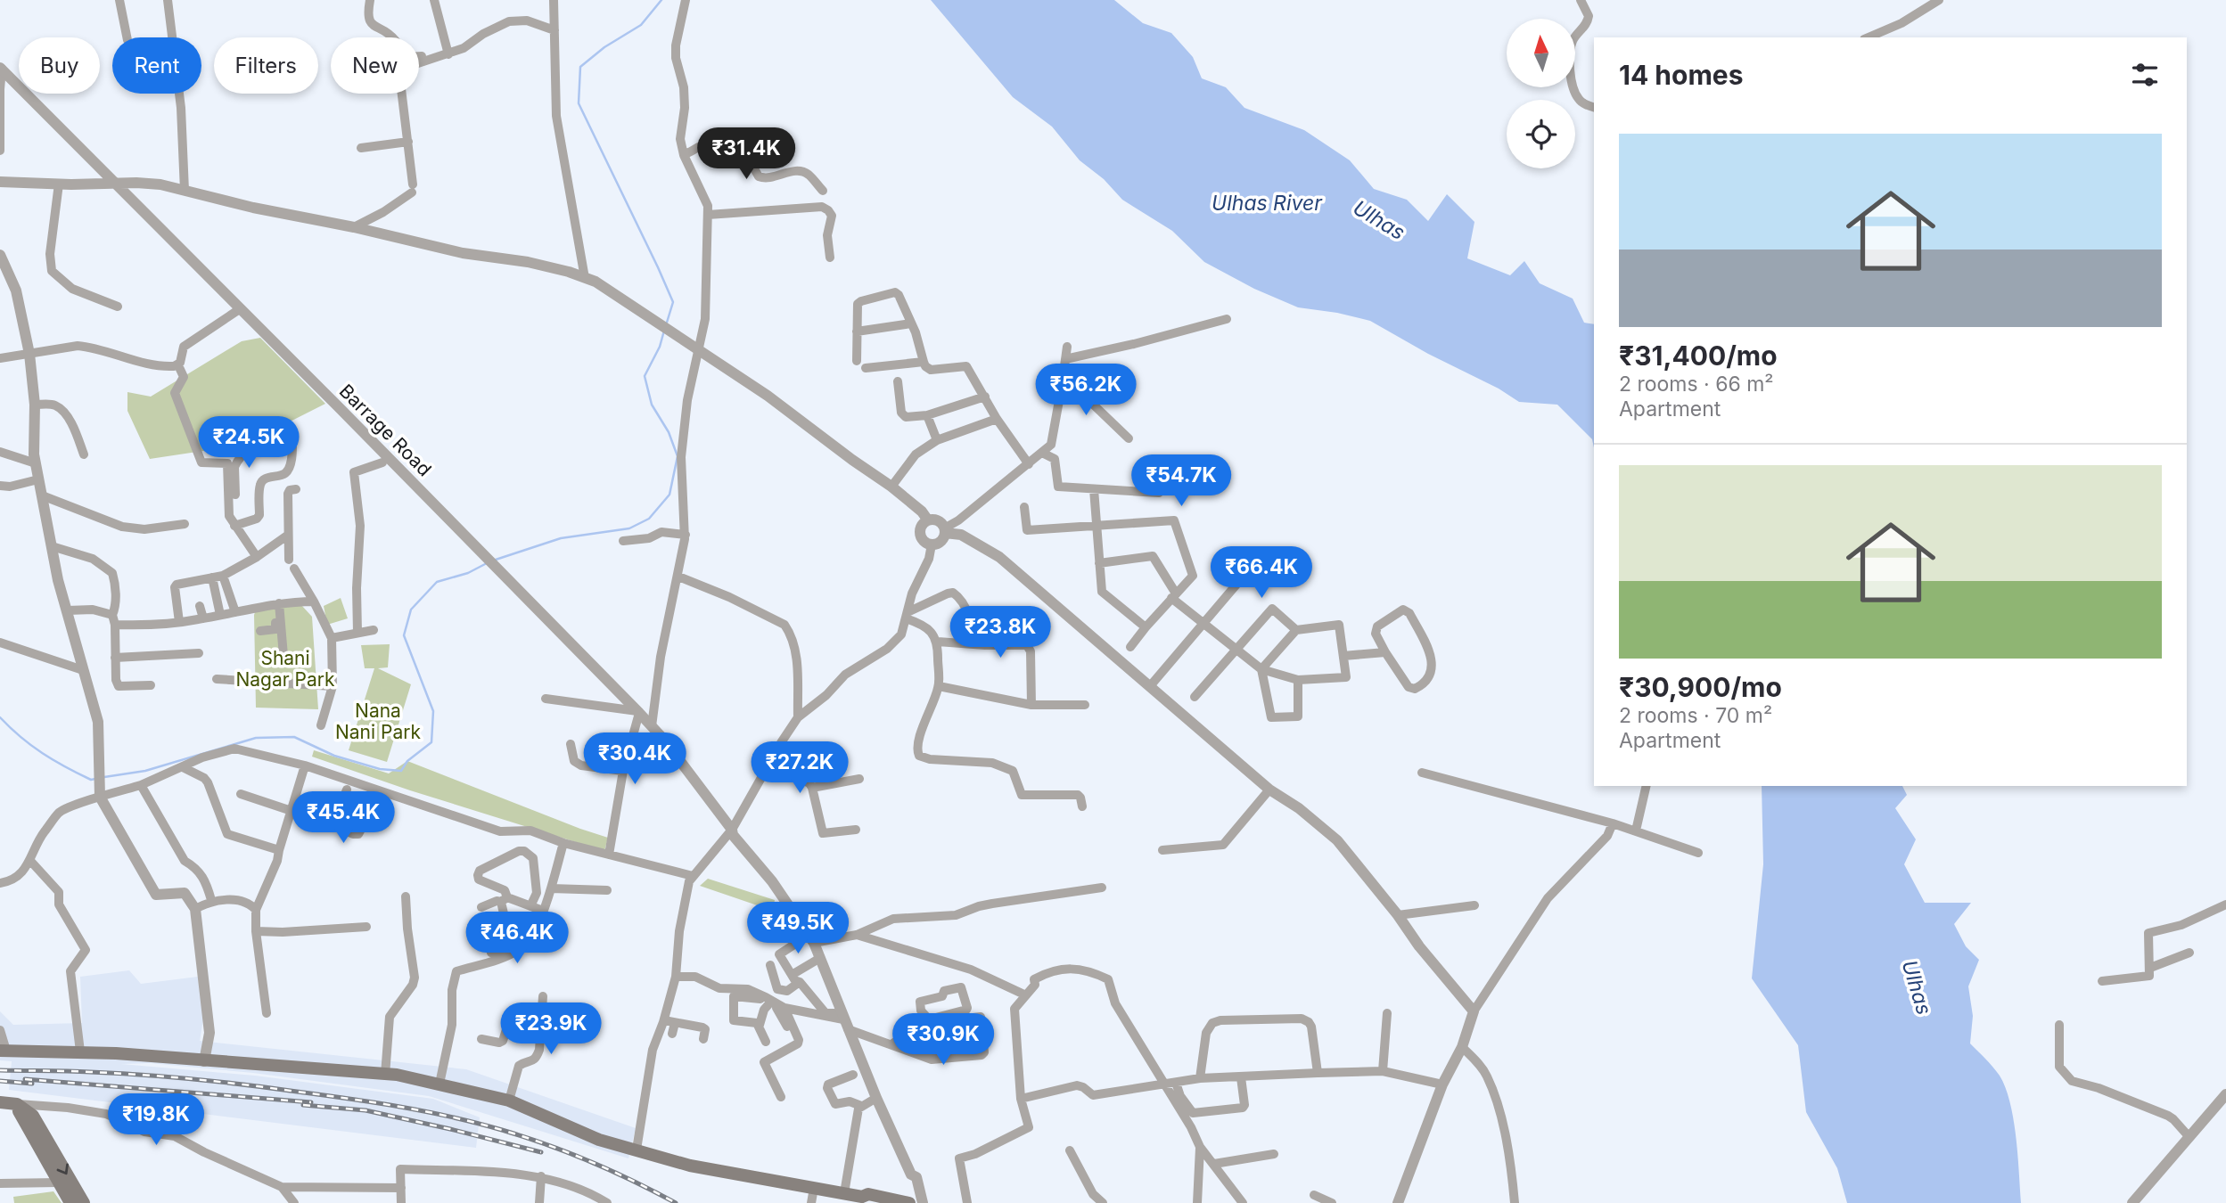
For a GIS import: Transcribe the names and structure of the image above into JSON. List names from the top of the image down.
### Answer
{
  "streets": {
    "street": ["Barrage Road"]
  },
  "water": ["Ulhas River", "Ulhas"],
  "parks": ["Shani Nagar Park", "Nana Nani Park"],
  "north": "top",
  "page": {
    "chip": [
      "Buy",
      "Rent",
      "Filters",
      "New"
    ],
    "heading": "14 homes",
    "list": [
      {
        "name": "₹31,400/mo",
        "note": "2 rooms · 66 m² · Apartment"
      },
      {
        "name": "₹30,900/mo",
        "note": "2 rooms · 70 m² · Apartment"
      }
    ],
    "price": [
      "₹31.4K",
      "₹56.2K",
      "₹24.5K",
      "₹54.7K",
      "₹66.4K",
      "₹23.8K",
      "₹30.4K",
      "₹27.2K",
      "₹45.4K",
      "₹49.5K",
      "₹46.4K",
      "₹23.9K",
      "₹30.9K",
      "₹19.8K"
    ]
  }
}
